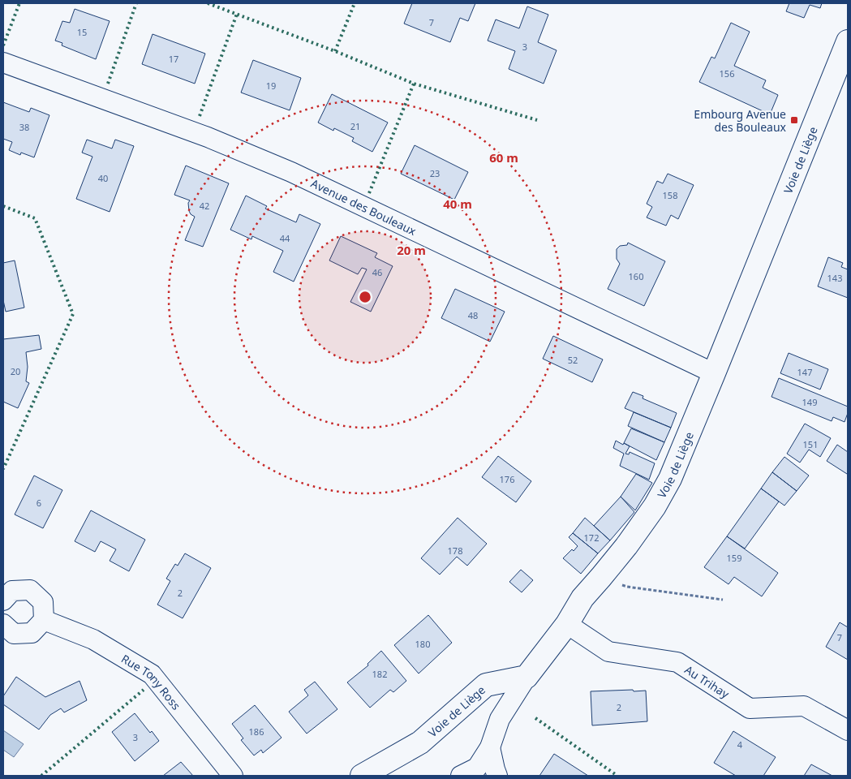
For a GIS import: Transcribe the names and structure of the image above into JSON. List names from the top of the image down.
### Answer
{
  "streets": {
    "street": [
      "Voie de Liège",
      "Avenue des Bouleaux",
      "Au Trihay",
      "Rue Tony Ross"
    ]
  },
  "crossings": [
    ["Voie de Liège", "Avenue des Bouleaux"],
    ["Voie de Liège", "Au Trihay"]
  ],
  "places": {
    "transit": ["Embourg Avenue des Bouleaux"]
  },
  "house_numbers": [
    "7",
    "15",
    "3",
    "17",
    "156",
    "19",
    "21",
    "38",
    "23",
    "40",
    "158",
    "42",
    "44",
    "46",
    "160",
    "143",
    "48",
    "52",
    "20",
    "147",
    "149",
    "151",
    "176",
    "6",
    "172",
    "178",
    "159",
    "2",
    "7",
    "180",
    "182",
    "2",
    "186",
    "3",
    "4"
  ],
  "rings": ["60 m", "40 m", "20 m"]
}
